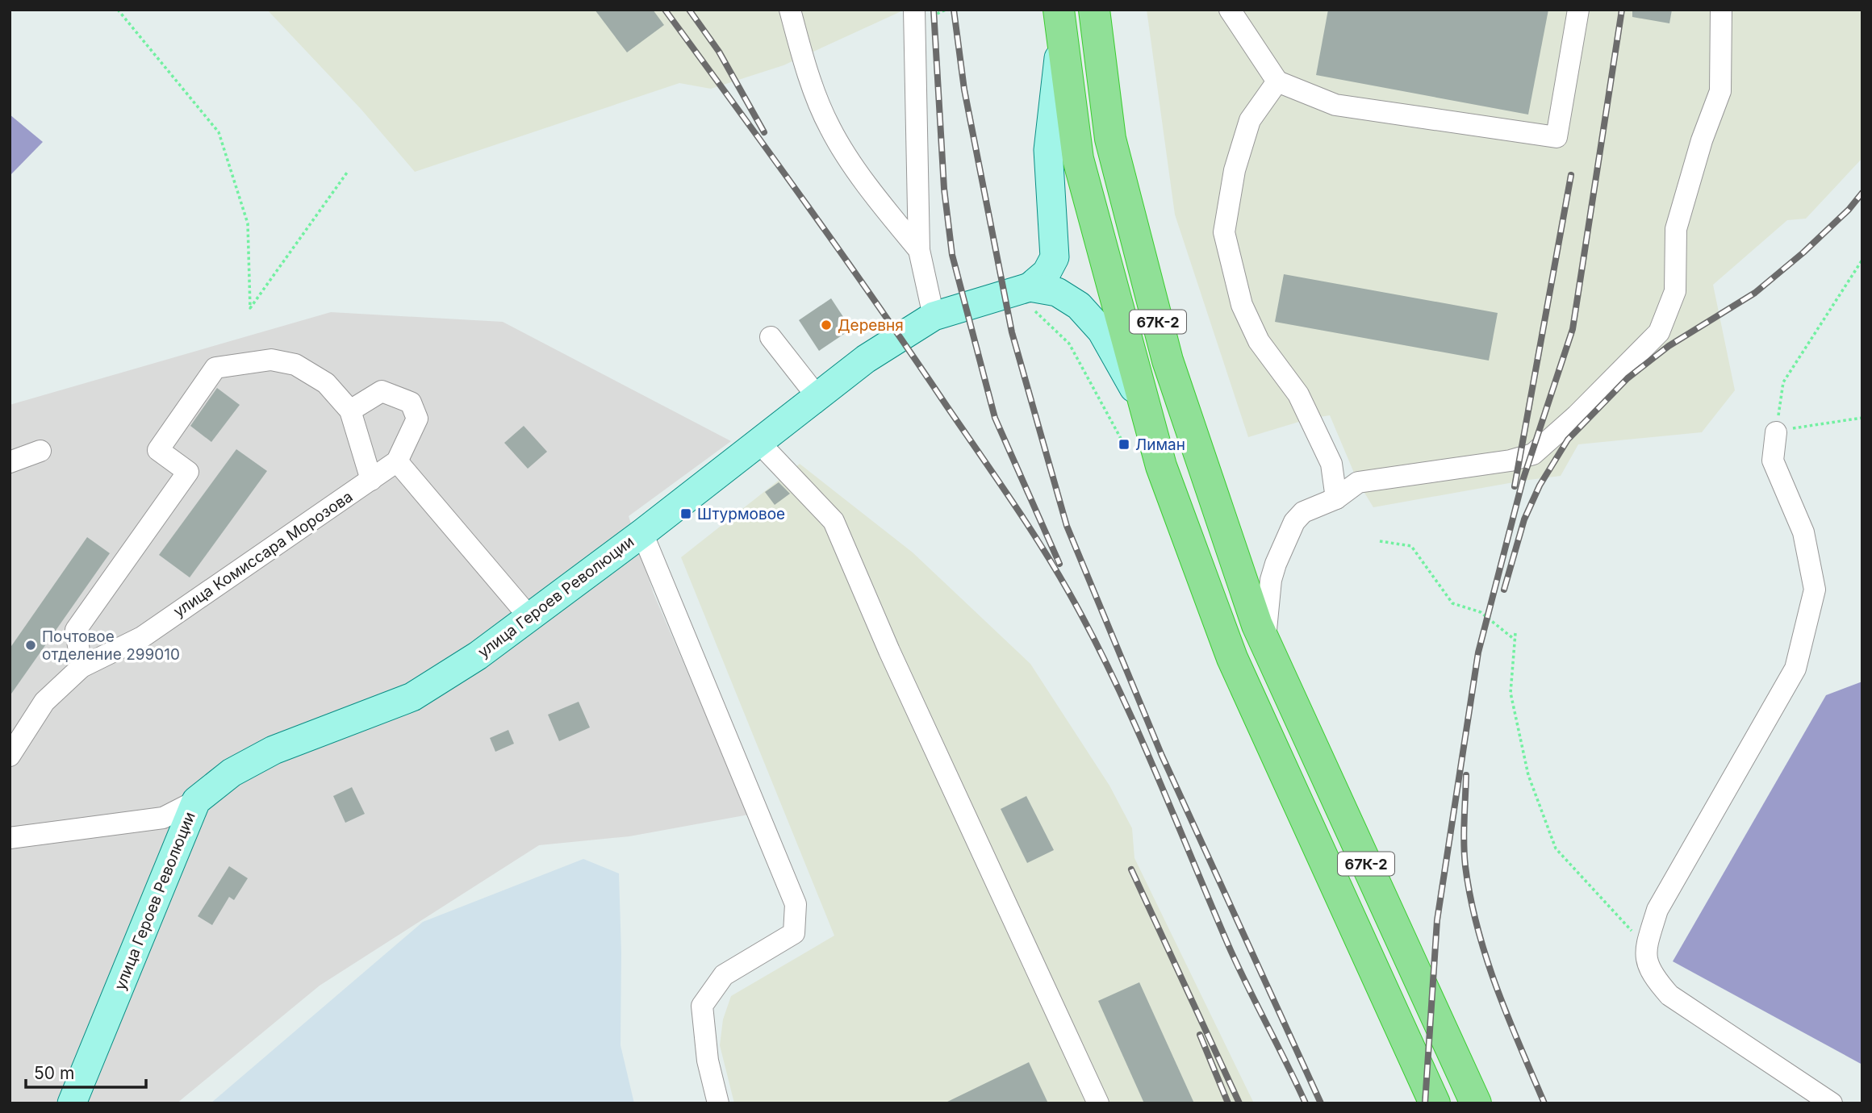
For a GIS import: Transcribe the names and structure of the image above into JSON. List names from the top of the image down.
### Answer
{
  "streets": {
    "highway": ["67К-2"],
    "main road": ["улица Героев Революции"],
    "street": ["улица Комиссара Морозова"]
  },
  "crossings": [
    ["67К-2", "улица Героев Революции"]
  ],
  "places": {
    "other": ["Деревня", "Почтовое отделение 299010"],
    "transit": ["Лиман", "Штурмовое"]
  },
  "scale_bar": "50 m"
}
